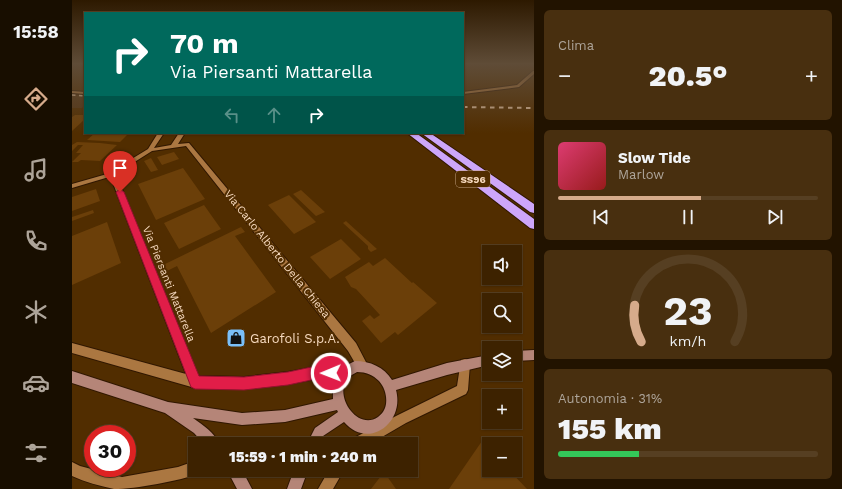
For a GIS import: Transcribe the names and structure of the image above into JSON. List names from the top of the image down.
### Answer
{
  "streets": {
    "highway": ["SS96"],
    "street": ["Via Carlo Alberto Della Chiesa", "Via Piersanti Mattarella"]
  },
  "places": {
    "shop": ["Garofoli S.p.A."]
  },
  "page": {
    "tabs": "15:58",
    "tile": [
      "Clima",
      ["Autonomia · 31%", "155 km"]
    ],
    "turn": ["70 m", "Via Piersanti Mattarella"],
    "heat": ["−", "20.5°", "+"],
    "song": ["Slow Tide", "Marlow"],
    "map_buttons": ["+", "−"],
    "limit": "30",
    "trip": "15:59 · 1 min · 240 m",
    "gauge": ["23", "km/h"]
  }
}
